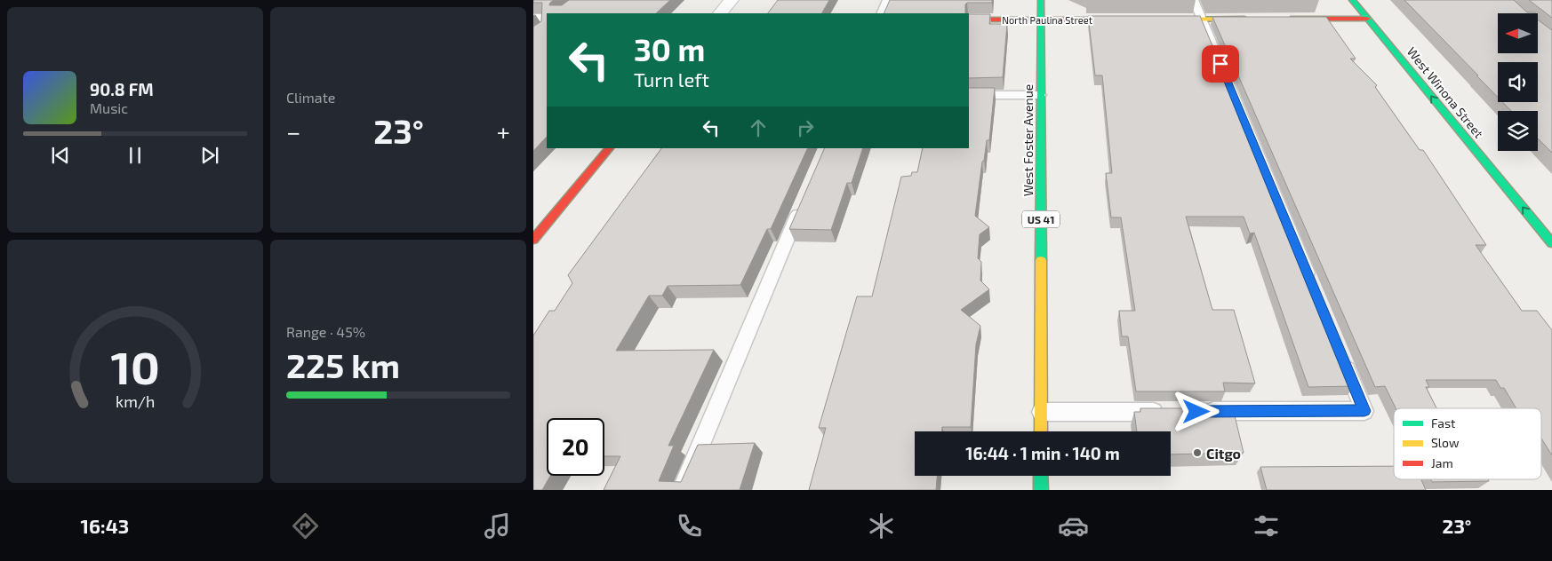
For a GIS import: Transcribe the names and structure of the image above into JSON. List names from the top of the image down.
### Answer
{
  "streets": {
    "street": [
      "North Paulina Street",
      "West Winona Street",
      "West Foster Avenue",
      "US 41"
    ]
  },
  "crossings": [
    ["North Paulina Street", "West Foster Avenue"]
  ],
  "one_way": ["West Winona Street"],
  "places": ["Citgo"],
  "legend": ["Fast", "Slow", "Jam"],
  "north": "left",
  "page": {
    "tile": [
      "Climate",
      ["Range · 45%", "225 km"]
    ],
    "turn": ["30 m", "Turn left"],
    "song": ["90.8 FM", "Music"],
    "heat": ["−", "23°", "+"],
    "limit": "20",
    "trip": "16:44 · 1 min · 140 m",
    "tabs": ["16:43", "23°"],
    "gauge": ["10", "km/h"]
  }
}
